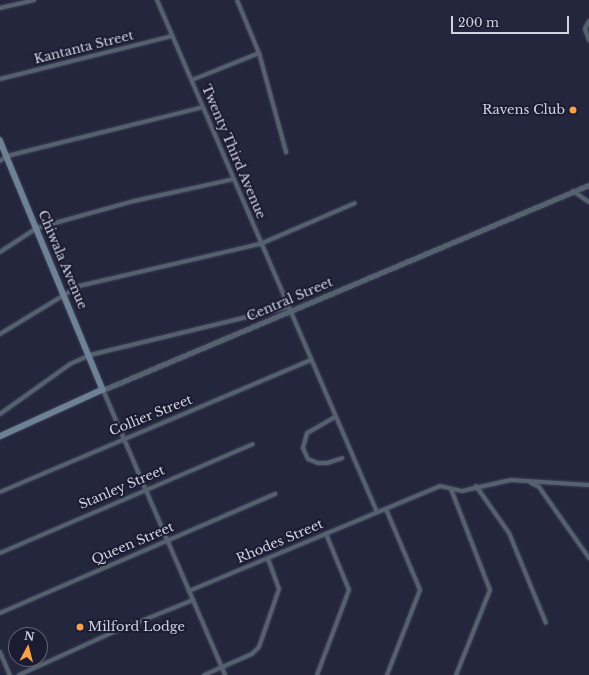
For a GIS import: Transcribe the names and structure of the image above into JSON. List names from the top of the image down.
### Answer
{
  "streets": {
    "main road": ["Chiwala Avenue", "Central Street"],
    "street": [
      "Kantanta Street",
      "Twenty Third Avenue",
      "Collier Street",
      "Stanley Street",
      "Rhodes Street",
      "Queen Street"
    ]
  },
  "crossings": [
    ["Kantanta Street", "Twenty Third Avenue"],
    ["Twenty Third Avenue", "Central Street"],
    ["Twenty Third Avenue", "Collier Street"],
    ["Twenty Third Avenue", "Rhodes Street"],
    ["Chiwala Avenue", "Central Street"]
  ],
  "places": ["Ravens Club", "Milford Lodge"],
  "scale_bar": "200 m",
  "north": "top"
}
